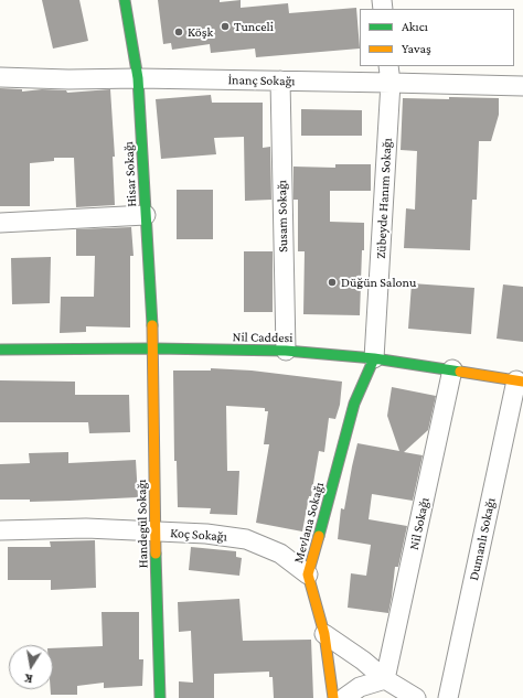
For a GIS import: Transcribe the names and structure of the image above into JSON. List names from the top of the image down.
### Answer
{
  "streets": {
    "street": [
      "İnanç Sokağı",
      "Hisar Sokağı",
      "Zübeyde Hanım Sokağı",
      "Susam Sokağı",
      "Nil Caddesi",
      "Mevlana Sokağı",
      "Handegül Sokağı",
      "Nil Sokağı",
      "Koç Sokağı",
      "Dumanlı Sokağı"
    ]
  },
  "crossings": [
    ["İnanç Sokağı", "Hisar Sokağı"],
    ["İnanç Sokağı", "Zübeyde Hanım Sokağı"],
    ["İnanç Sokağı", "Susam Sokağı"],
    ["Hisar Sokağı", "Nil Caddesi"],
    ["Hisar Sokağı", "Handegül Sokağı"],
    ["Zübeyde Hanım Sokağı", "Nil Caddesi"],
    ["Zübeyde Hanım Sokağı", "Mevlana Sokağı"],
    ["Susam Sokağı", "Nil Caddesi"],
    ["Nil Caddesi", "Mevlana Sokağı"],
    ["Nil Caddesi", "Handegül Sokağı"],
    ["Nil Caddesi", "Nil Sokağı"],
    ["Nil Caddesi", "Dumanlı Sokağı"],
    ["Mevlana Sokağı", "Koç Sokağı"],
    ["Handegül Sokağı", "Koç Sokağı"]
  ],
  "places": ["Tunceli", "Köşk", "Düğün Salonu"],
  "legend": ["Akıcı", "Yavaş"],
  "north": "bottom"
}
